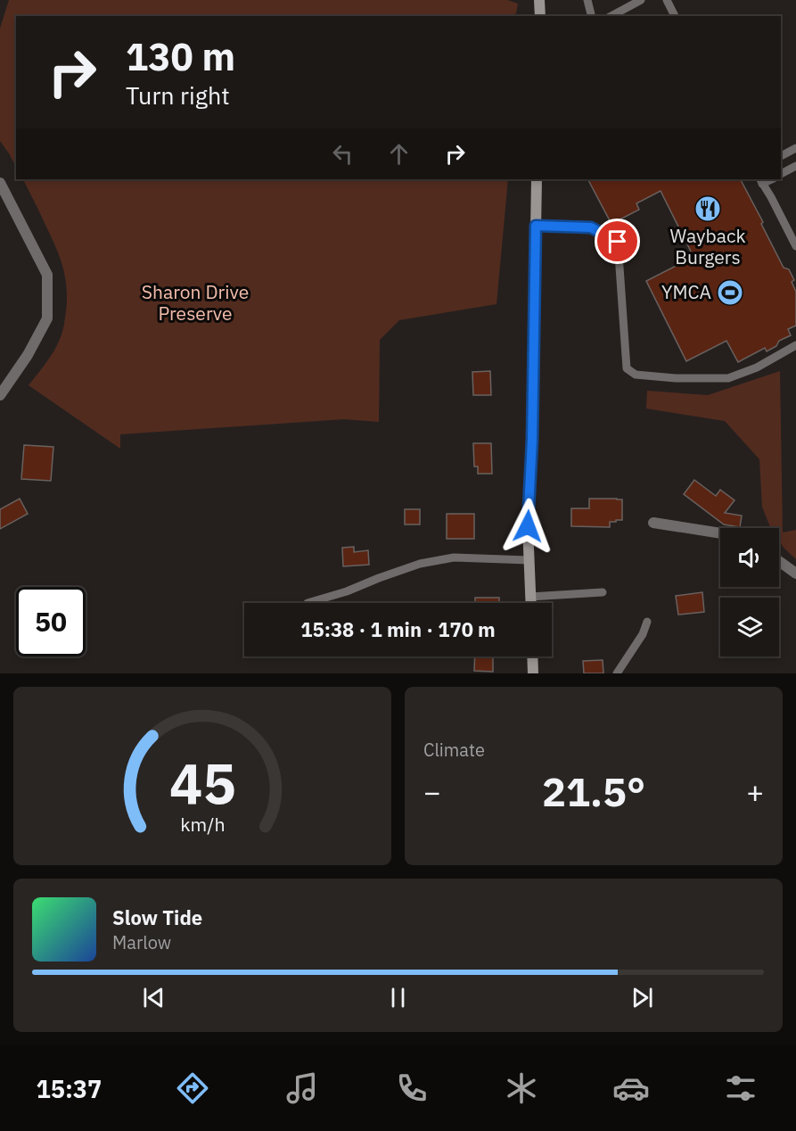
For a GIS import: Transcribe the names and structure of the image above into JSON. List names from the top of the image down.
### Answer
{
  "parks": ["Sharon Drive Preserve"],
  "places": {
    "restaurant": ["Wayback Burgers"],
    "sports": ["YMCA"]
  },
  "page": {
    "turn": ["130 m", "Turn right"],
    "limit": "50",
    "trip": "15:38 · 1 min · 170 m",
    "tile": "Climate",
    "heat": ["−", "21.5°", "+"],
    "song": ["Slow Tide", "Marlow"],
    "tabs": "15:37",
    "gauge": ["45", "km/h"]
  }
}
